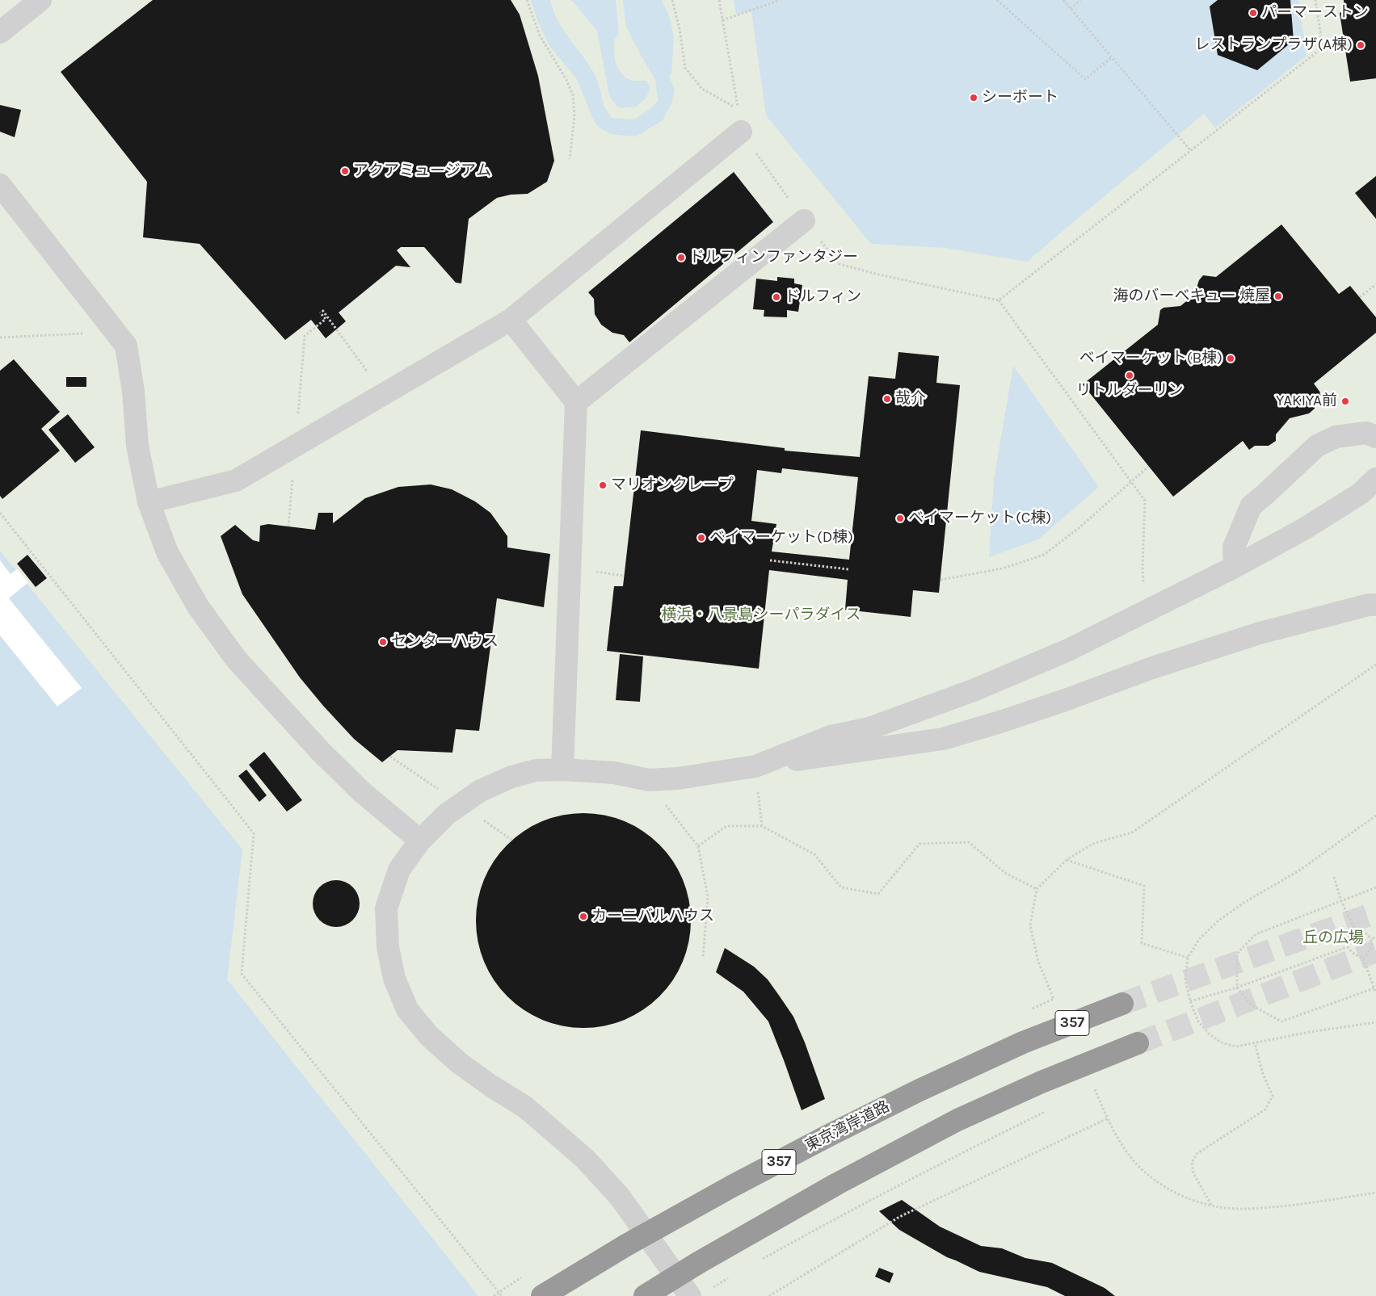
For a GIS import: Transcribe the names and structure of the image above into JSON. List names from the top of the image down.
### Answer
{
  "streets": {
    "highway": ["357", "東京湾岸道路"]
  },
  "parks": ["横浜・八景島シーパラダイス", "丘の広場"],
  "places": [
    "パーマーストン",
    "レストランプラザ(A棟)",
    "シーボート",
    "アクアミュージアム",
    "ドルフィンファンタジー",
    "海のバーベキュー 焼屋",
    "ドルフィン",
    "ベイマーケット(B棟)",
    "リトルダーリン",
    "哉介",
    "YAKIYA前",
    "マリオンクレープ",
    "ベイマーケット(C棟)",
    "ベイマーケット(D棟)",
    "センターハウス",
    "カーニバルハウス"
  ]
}
